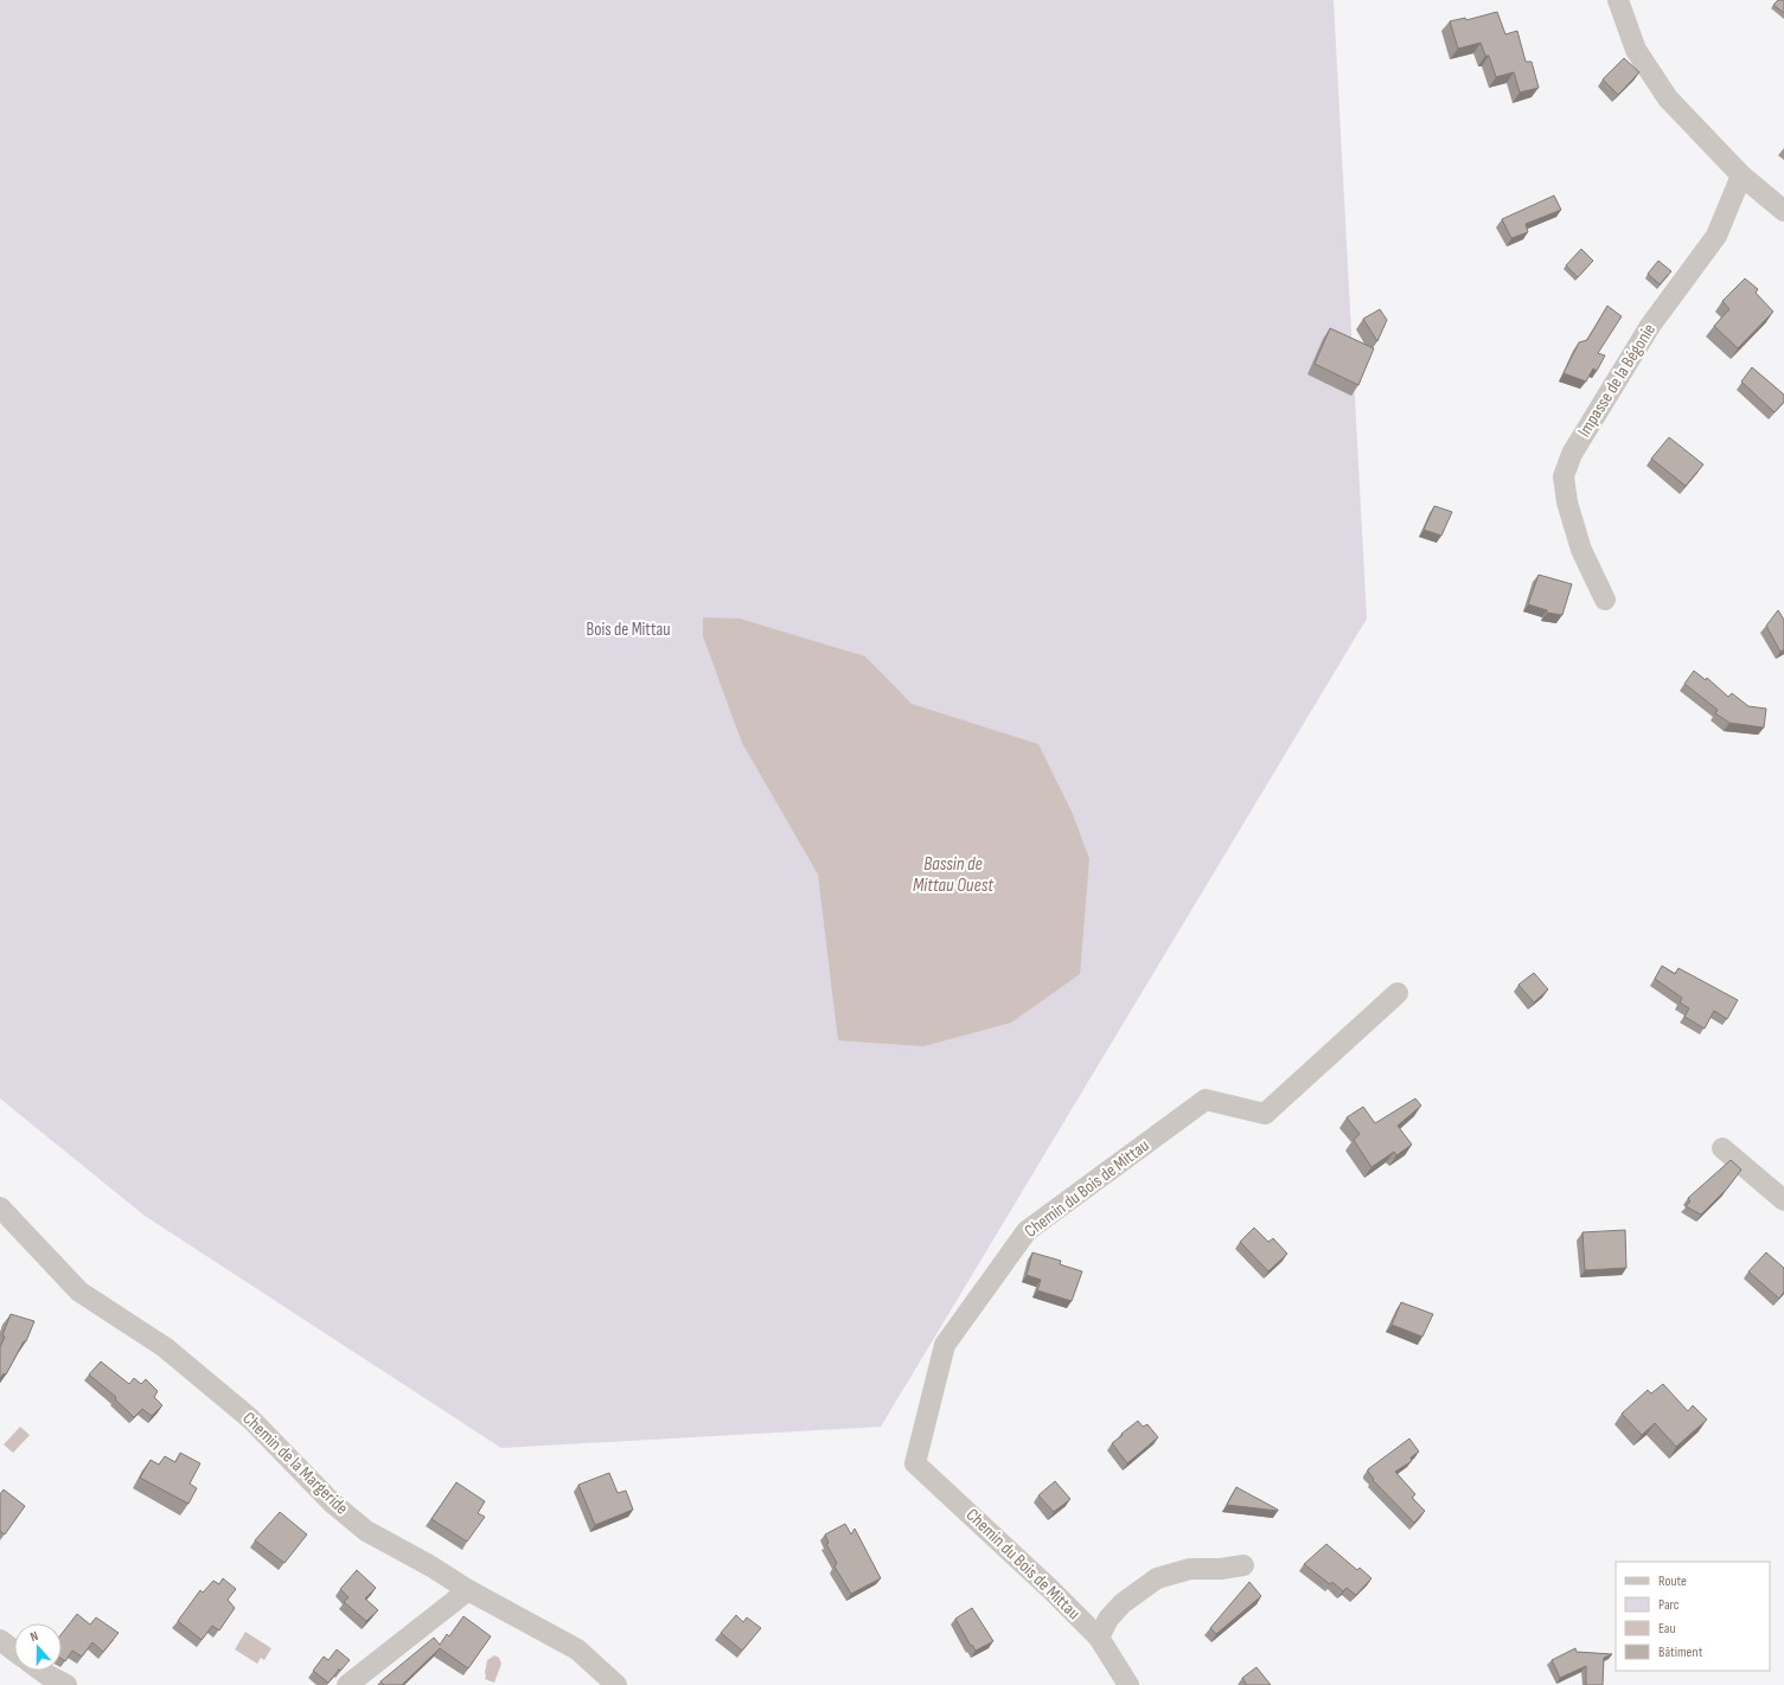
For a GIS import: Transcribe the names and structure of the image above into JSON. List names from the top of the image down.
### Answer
{
  "streets": {
    "street": ["Impasse de la Bégonie", "Chemin du Bois de Mittau", "Chemin de la Margeride"]
  },
  "water": ["Bassin de Mittau Ouest"],
  "parks": ["Bois de Mittau"],
  "legend": [
    "Route",
    "Parc",
    "Eau",
    "Bâtiment"
  ],
  "north": "top"
}
